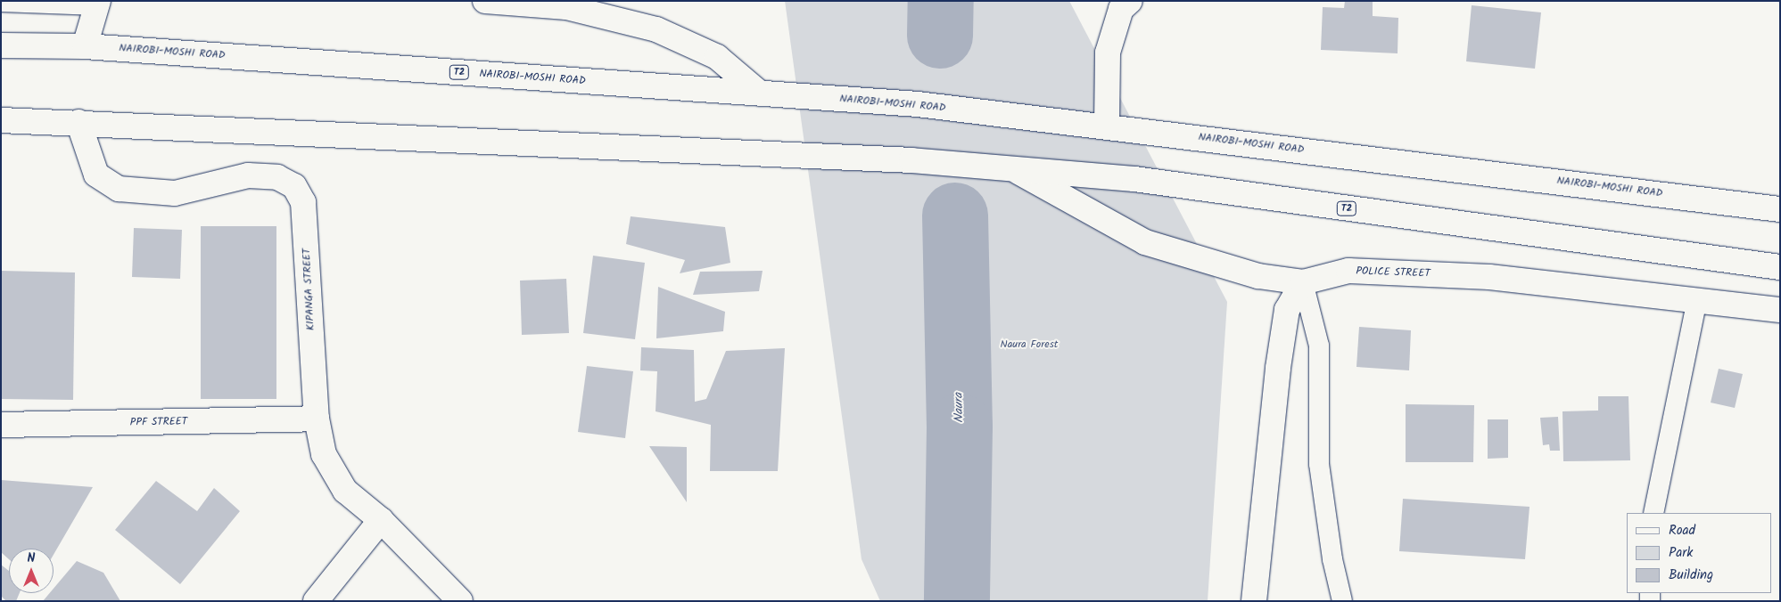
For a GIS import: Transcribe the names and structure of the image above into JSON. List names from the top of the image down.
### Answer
{
  "streets": {
    "main road": [
      "NAIROBI-MOSHI ROAD",
      "T2",
      "POLICE STREET",
      "KIPANGA STREET",
      "PPF STREET"
    ]
  },
  "crossings": [
    ["T2", "KIPANGA STREET"],
    ["KIPANGA STREET", "PPF STREET"]
  ],
  "water": ["Naura"],
  "parks": ["Naura Forest"],
  "legend": ["Road", "Park", "Building"],
  "north": "top"
}
